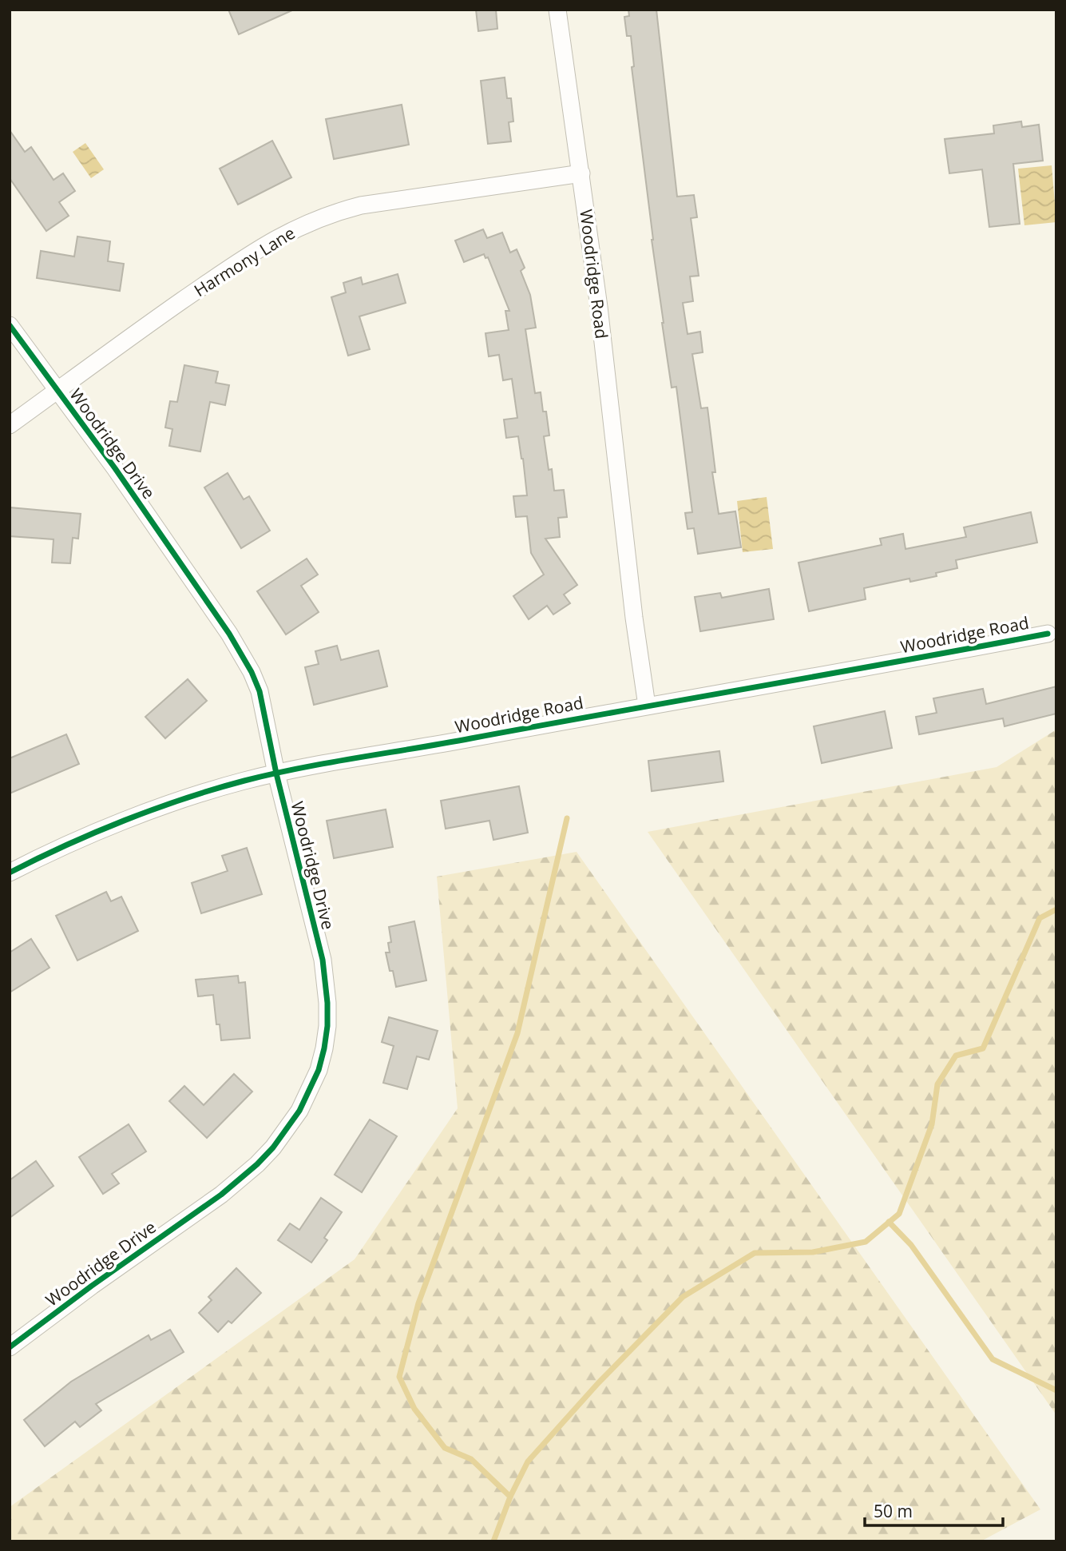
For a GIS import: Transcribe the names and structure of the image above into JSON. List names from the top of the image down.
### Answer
{
  "streets": {
    "street": ["Harmony Lane", "Woodridge Road", "Woodridge Drive"]
  },
  "crossings": [
    ["Harmony Lane", "Woodridge Road"],
    ["Harmony Lane", "Woodridge Drive"],
    ["Woodridge Road", "Woodridge Drive"]
  ],
  "scale_bar": "50 m"
}
